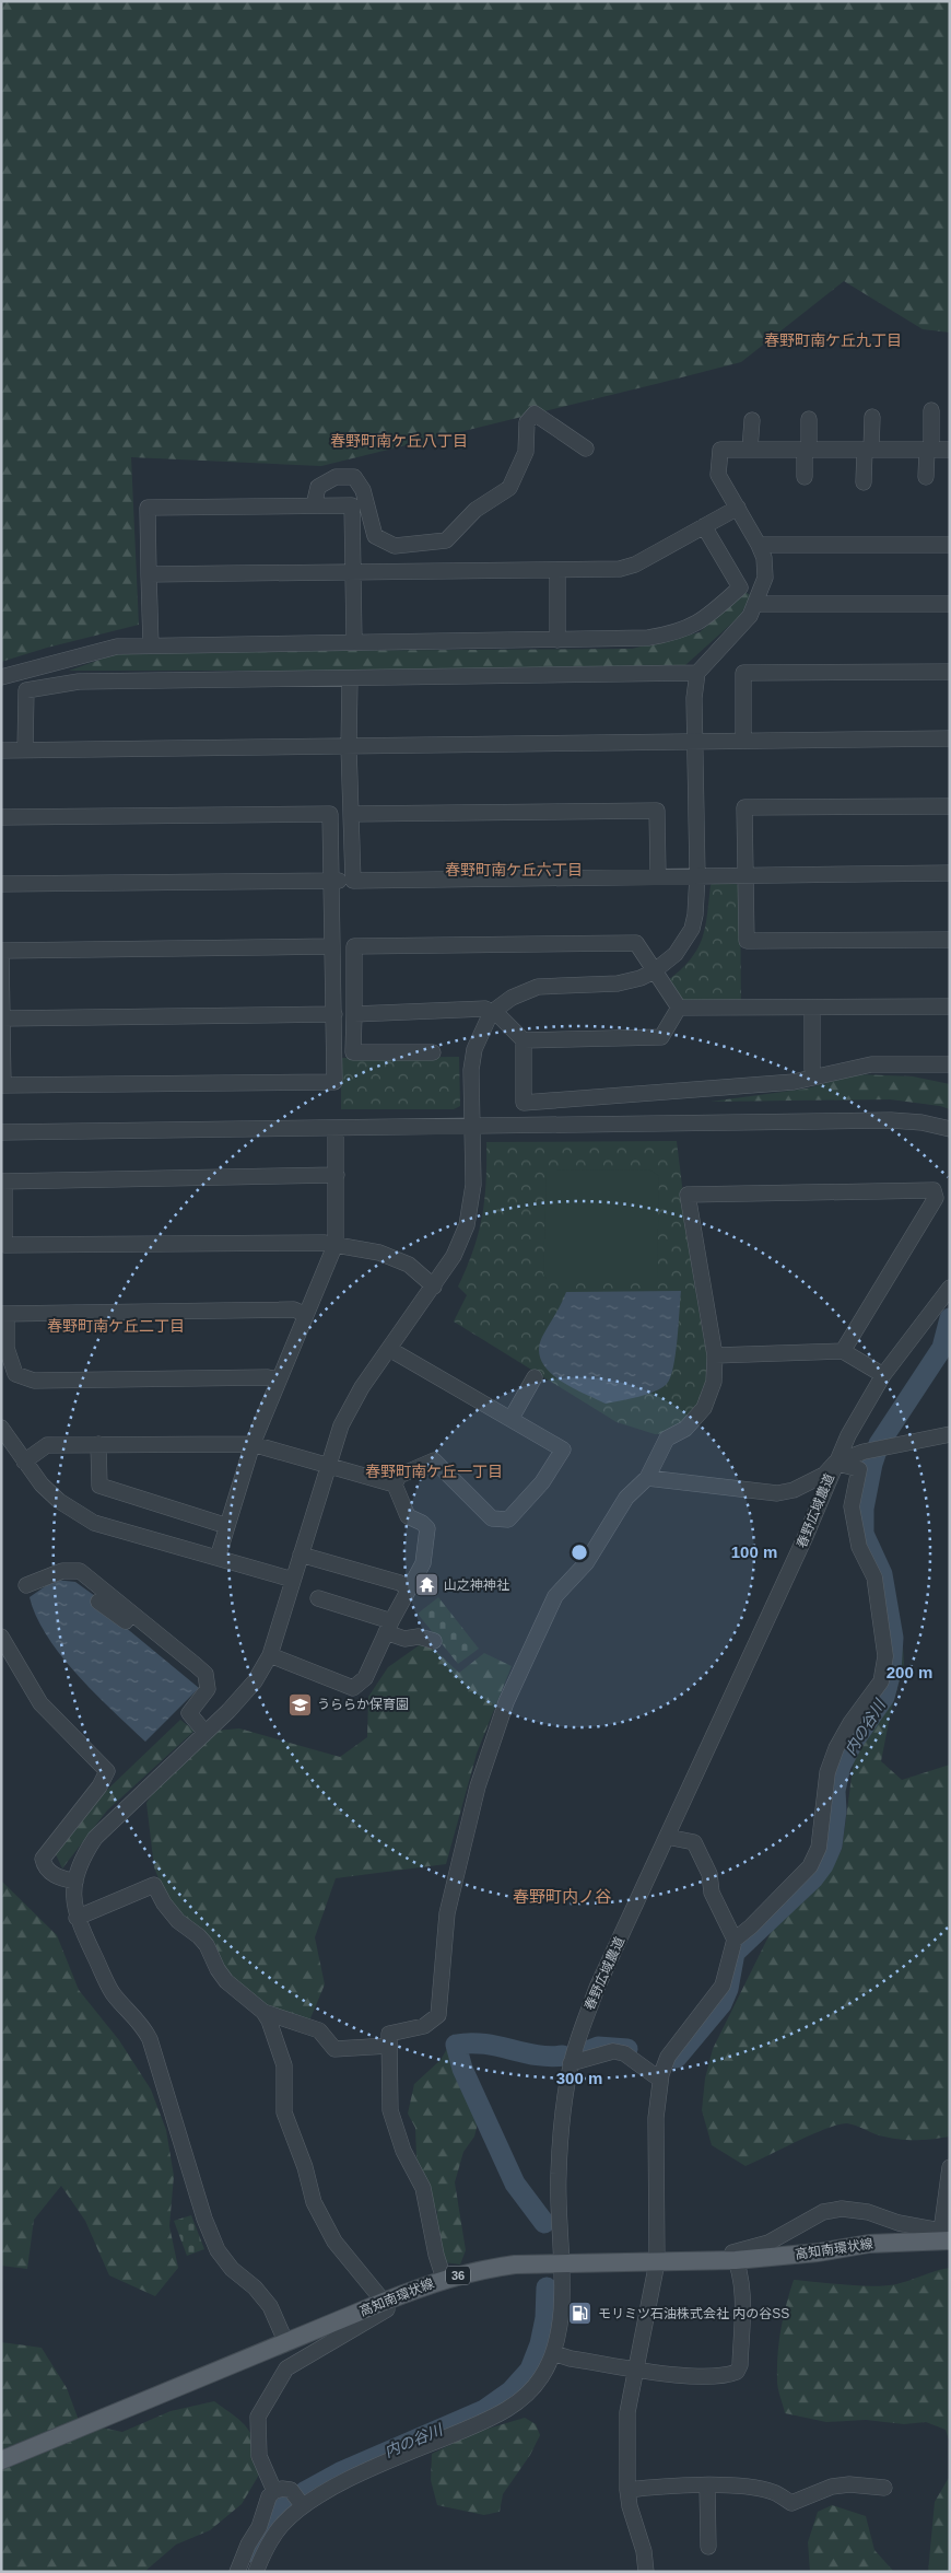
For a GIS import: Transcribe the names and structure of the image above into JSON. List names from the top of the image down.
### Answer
{
  "streets": {
    "main road": ["高知南環状線", "36"],
    "street": ["春野広域農道"]
  },
  "crossings": [
    ["春野広域農道", "高知南環状線"]
  ],
  "districts": [
    "春野町南ケ丘九丁目",
    "春野町南ケ丘八丁目",
    "春野町南ケ丘六丁目",
    "春野町南ケ丘二丁目",
    "春野町南ケ丘一丁目",
    "春野町内ノ谷"
  ],
  "water": ["内の谷川"],
  "places": {
    "temple": ["山之神神社"],
    "school or university": ["うららか保育園"],
    "fuel station": ["モリミツ石油株式会社 内の谷SS"]
  },
  "rings": ["100 m", "200 m", "300 m"]
}
